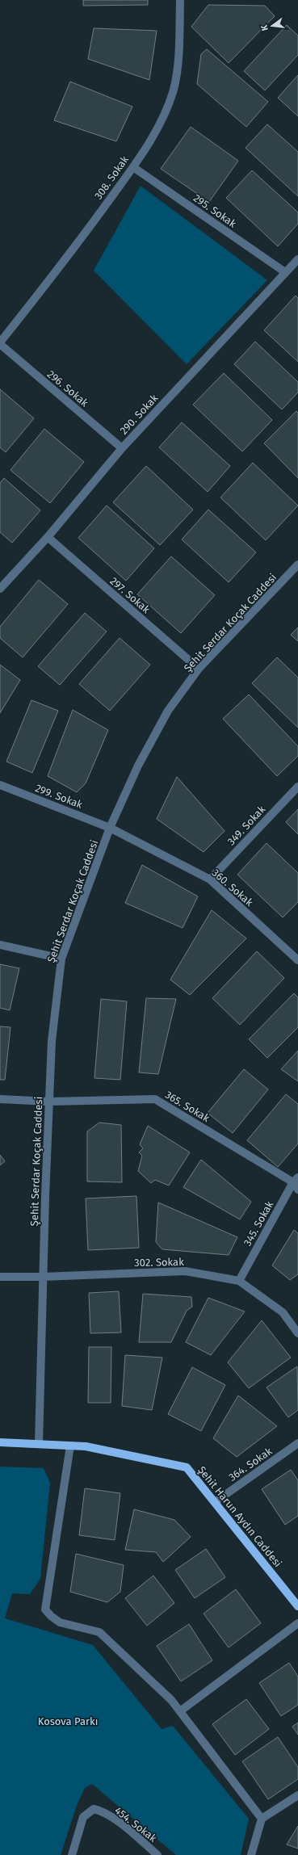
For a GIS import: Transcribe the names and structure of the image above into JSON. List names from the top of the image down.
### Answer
{
  "streets": {
    "main road": ["Şehit Harun Aydın Caddesi"],
    "street": [
      "308. Sokak",
      "295. Sokak",
      "296. Sokak",
      "290. Sokak",
      "297. Sokak",
      "Şehit Serdar Koçak Caddesi",
      "299. Sokak",
      "349. Sokak",
      "360. Sokak",
      "365. Sokak",
      "345. Sokak",
      "302. Sokak",
      "364. Sokak",
      "454. Sokak"
    ]
  },
  "crossings": [
    ["308. Sokak", "295. Sokak"],
    ["308. Sokak", "296. Sokak"],
    ["295. Sokak", "290. Sokak"],
    ["296. Sokak", "290. Sokak"],
    ["290. Sokak", "297. Sokak"],
    ["297. Sokak", "Şehit Serdar Koçak Caddesi"],
    ["Şehit Serdar Koçak Caddesi", "299. Sokak"],
    ["Şehit Serdar Koçak Caddesi", "360. Sokak"],
    ["Şehit Serdar Koçak Caddesi", "365. Sokak"],
    ["Şehit Serdar Koçak Caddesi", "302. Sokak"],
    ["Şehit Serdar Koçak Caddesi", "Şehit Harun Aydın Caddesi"],
    ["299. Sokak", "360. Sokak"],
    ["349. Sokak", "360. Sokak"],
    ["365. Sokak", "345. Sokak"],
    ["345. Sokak", "302. Sokak"],
    ["364. Sokak", "Şehit Harun Aydın Caddesi"]
  ],
  "parks": ["Kosova Parkı"],
  "north": "left"
}
